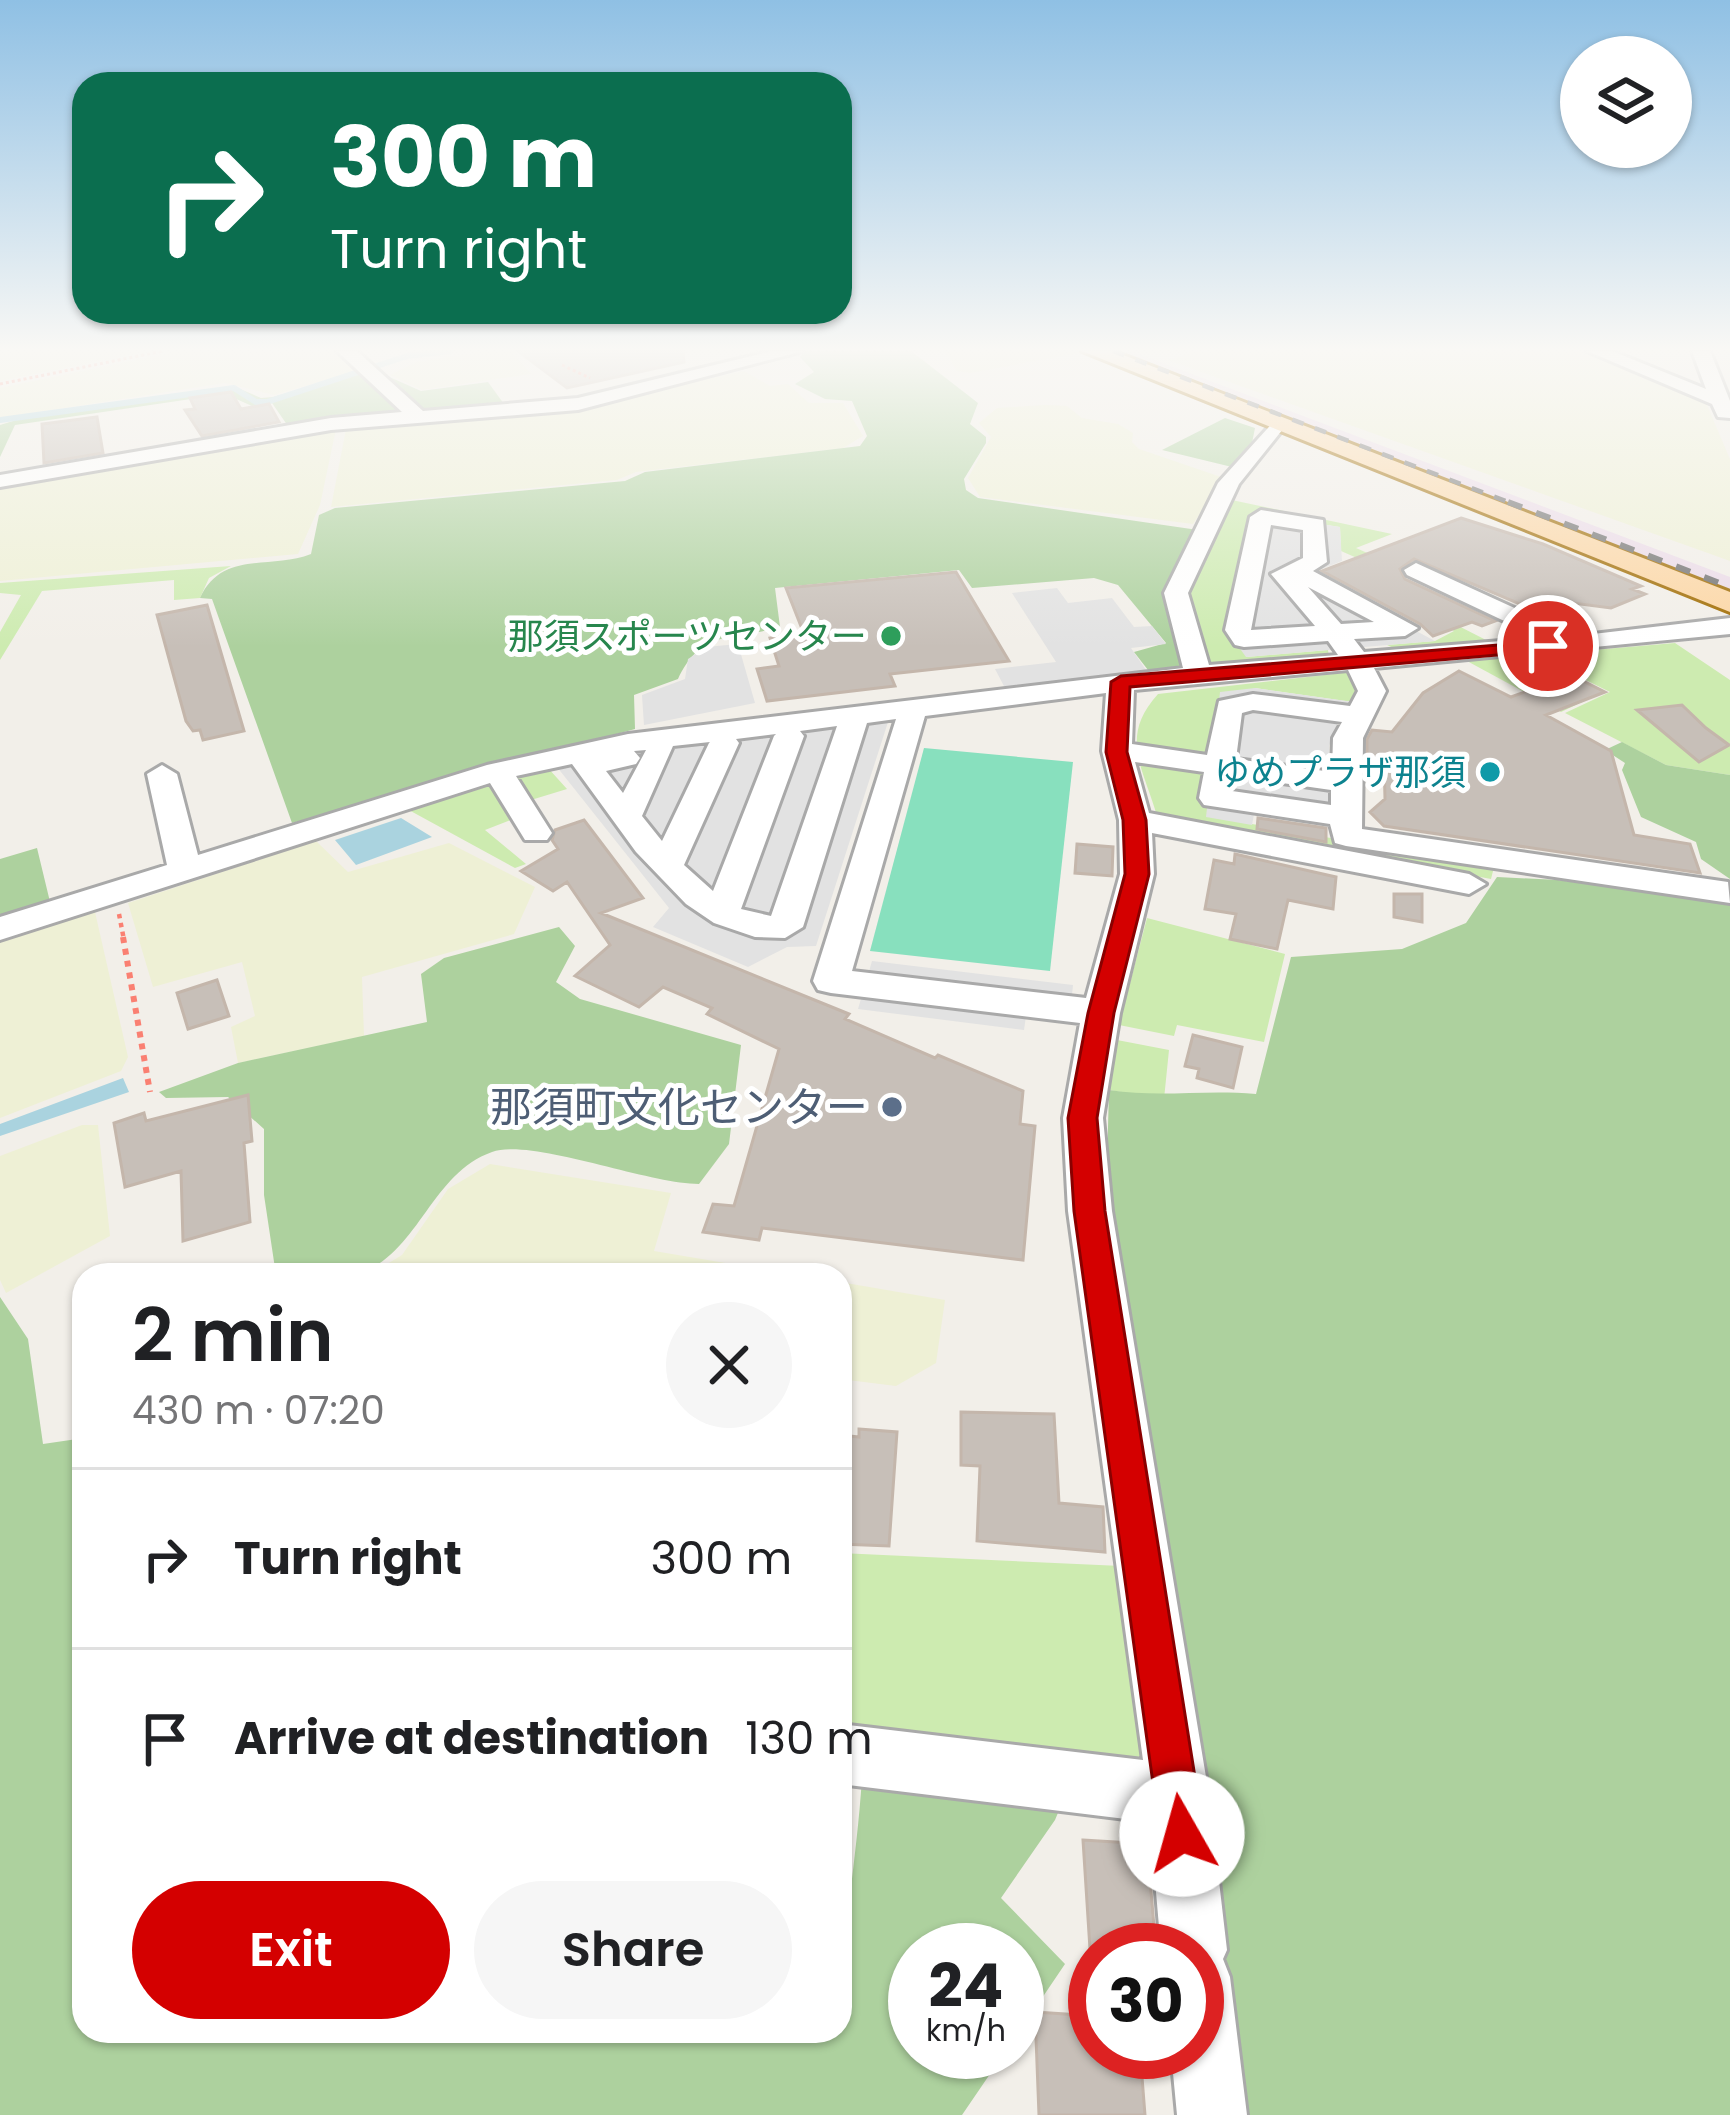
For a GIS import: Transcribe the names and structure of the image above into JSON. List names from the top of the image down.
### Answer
{
  "places": ["那須スポーツセンター", "ゆめプラザ那須", "那須町文化センター"],
  "page": {
    "turn": ["300 m", "Turn right"],
    "heading": ["2 min", "430 m · 07:20"],
    "list": [
      {
        "name": "Turn right",
        "value": "300 m"
      },
      {
        "name": "Arrive at destination",
        "value": "130 m"
      }
    ],
    "buttons": ["Exit", "Share"],
    "speed": "24 km/h",
    "limit": "30"
  }
}
